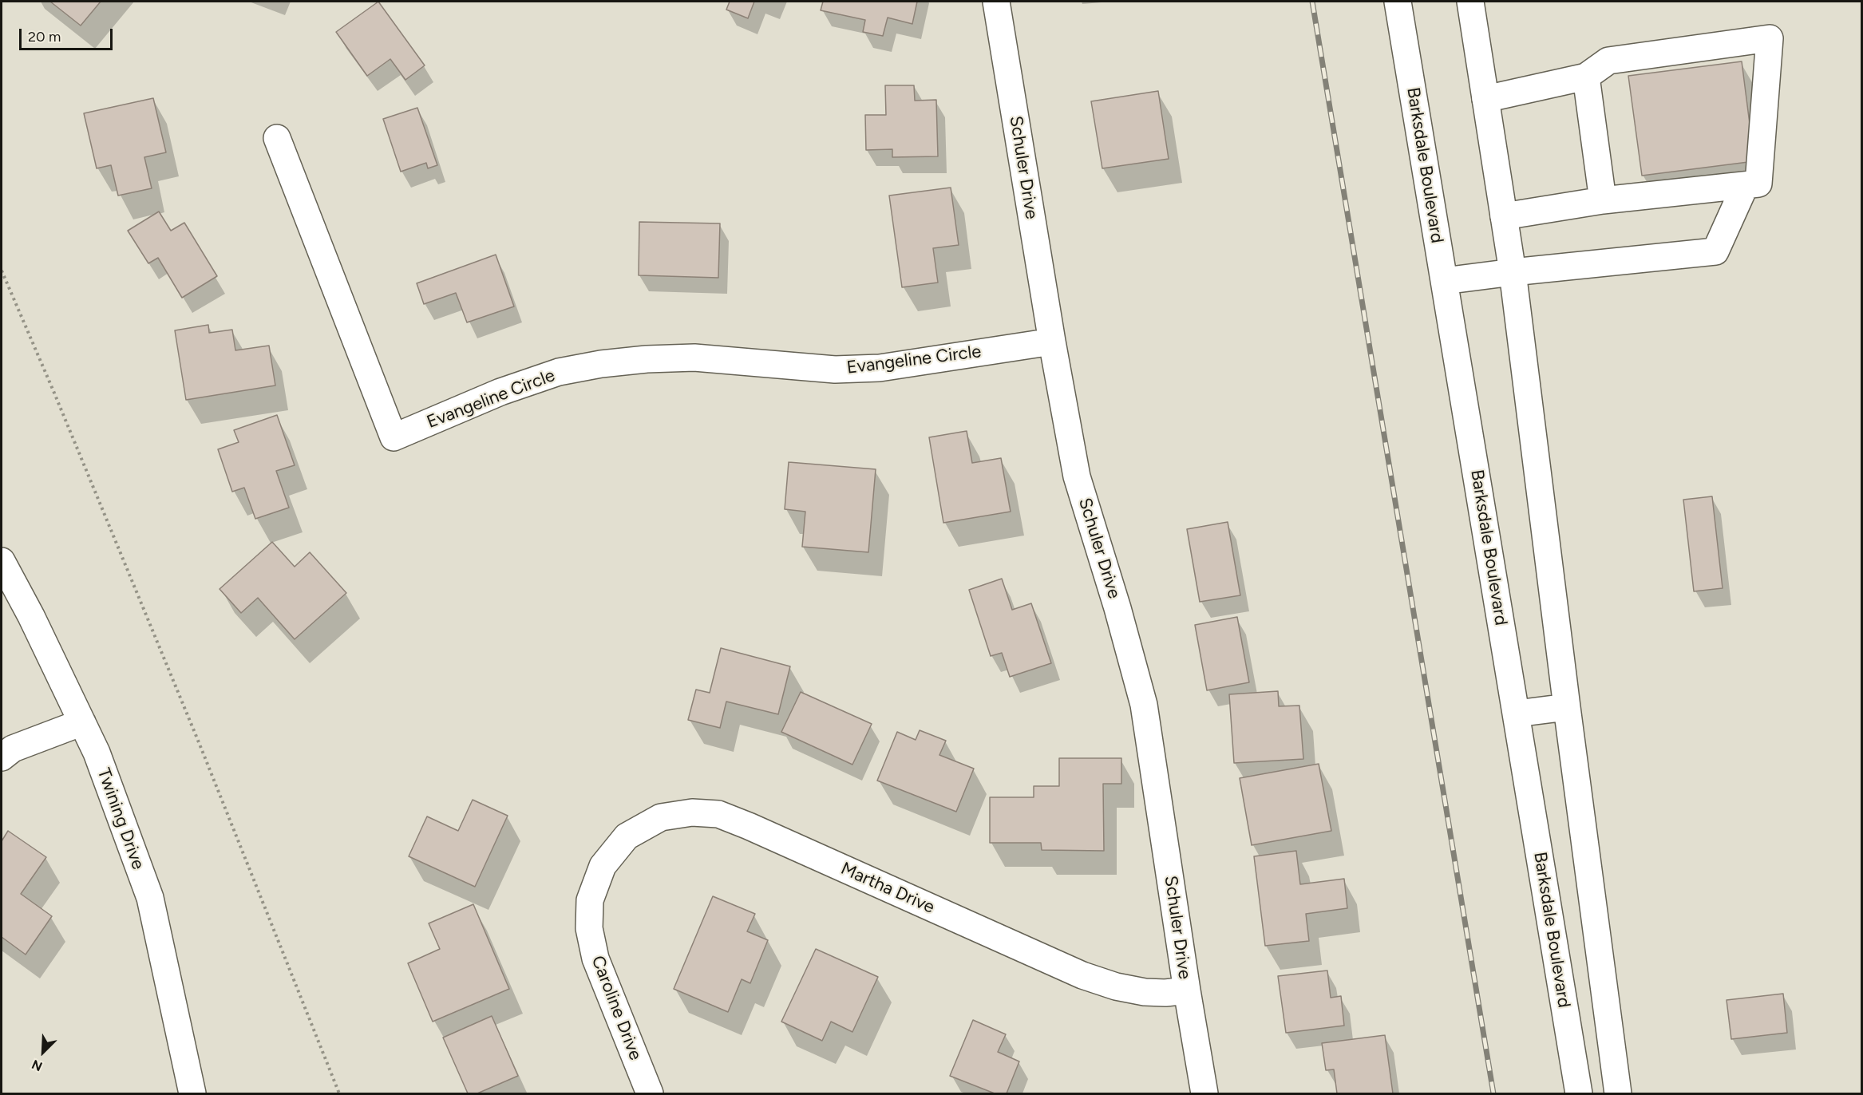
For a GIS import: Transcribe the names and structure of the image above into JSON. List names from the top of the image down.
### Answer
{
  "streets": {
    "street": [
      "Barksdale Boulevard",
      "Schuler Drive",
      "Evangeline Circle",
      "Twining Drive",
      "Martha Drive",
      "Caroline Drive"
    ]
  },
  "crossings": [
    ["Schuler Drive", "Evangeline Circle"],
    ["Schuler Drive", "Martha Drive"],
    ["Martha Drive", "Caroline Drive"]
  ],
  "scale_bar": "20 m",
  "north": "bottom left"
}
